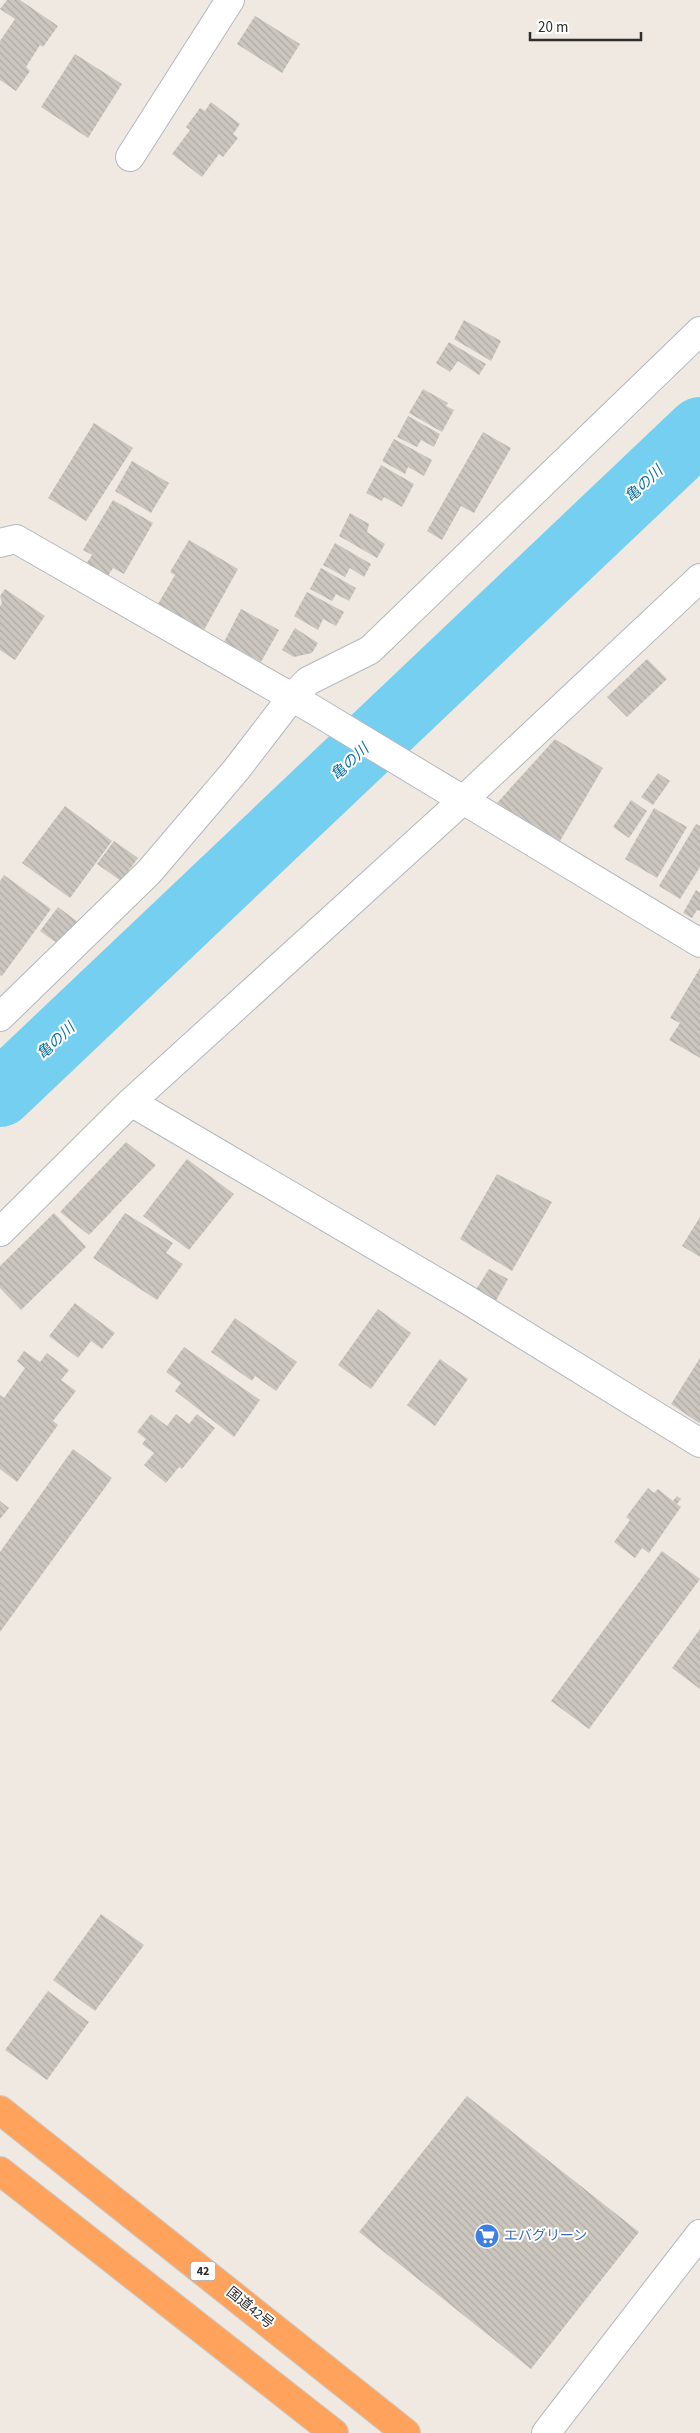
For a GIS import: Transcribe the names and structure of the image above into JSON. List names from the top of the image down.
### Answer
{
  "streets": {
    "highway": ["42", "国道42号"]
  },
  "water": ["亀の川"],
  "places": {
    "supermarket": ["エバグリーン"]
  },
  "scale_bar": "20 m"
}
